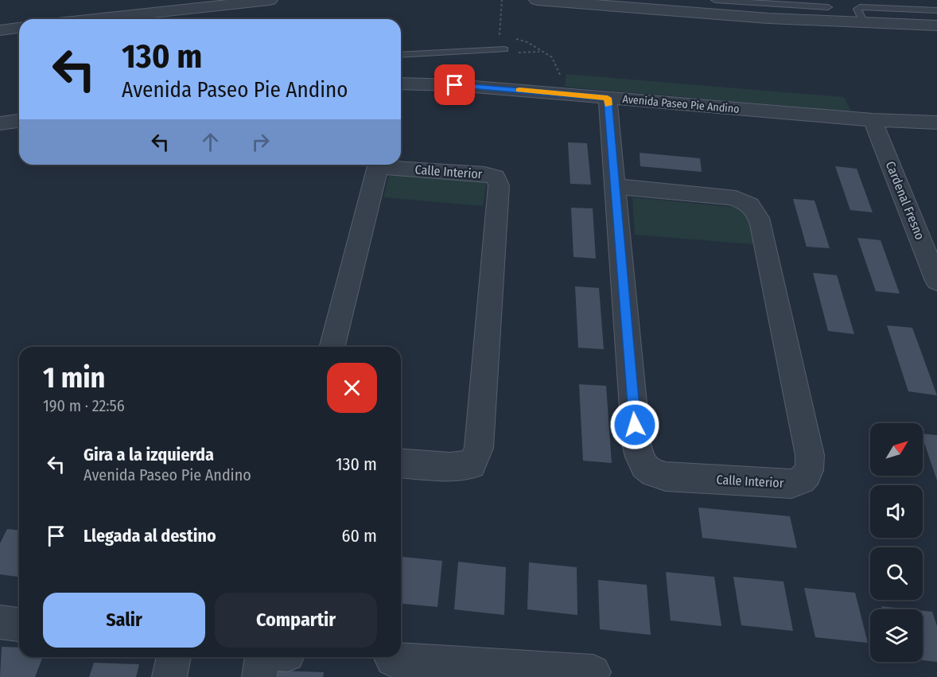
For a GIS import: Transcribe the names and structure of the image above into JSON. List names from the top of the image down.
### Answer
{
  "streets": {
    "street": ["Avenida Paseo Pie Andino", "Calle Interior", "Cardenal Fresno"]
  },
  "crossings": [
    ["Avenida Paseo Pie Andino", "Calle Interior"],
    ["Avenida Paseo Pie Andino", "Cardenal Fresno"]
  ],
  "north": "top right",
  "page": {
    "turn": ["130 m", "Avenida Paseo Pie Andino"],
    "heading": ["1 min", "190 m · 22:56"],
    "list": [
      {
        "name": "Gira a la izquierda",
        "note": "Avenida Paseo Pie Andino",
        "value": "130 m"
      },
      {
        "name": "Llegada al destino",
        "value": "60 m"
      }
    ],
    "buttons": ["Salir", "Compartir"]
  }
}
